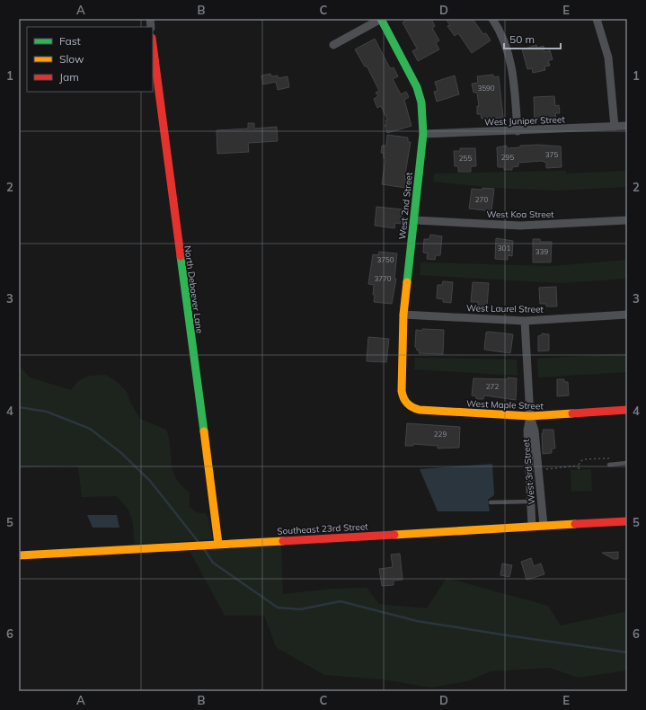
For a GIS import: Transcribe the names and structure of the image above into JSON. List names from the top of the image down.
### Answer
{
  "streets": {
    "street": [
      "West Juniper Street",
      "West 2nd Street",
      "West Koa Street",
      "North Deboever Lane",
      "West Laurel Street",
      "West Maple Street",
      "West 3rd Street",
      "Southeast 23rd Street"
    ]
  },
  "crossings": [
    ["West Juniper Street", "West 2nd Street"],
    ["West 2nd Street", "West Koa Street"],
    ["West 2nd Street", "West Laurel Street"],
    ["West 2nd Street", "West Maple Street"],
    ["North Deboever Lane", "Southeast 23rd Street"],
    ["West Laurel Street", "West 3rd Street"],
    ["West Maple Street", "West 3rd Street"],
    ["West 3rd Street", "Southeast 23rd Street"]
  ],
  "house_numbers": [
    "3590",
    "375",
    "295",
    "255",
    "270",
    "301",
    "339",
    "3750",
    "3770",
    "272",
    "229"
  ],
  "legend": ["Fast", "Slow", "Jam"],
  "scale_bar": "50 m",
  "grid": {
    "columns": [
      "A",
      "B",
      "C",
      "D",
      "E"
    ],
    "rows": [
      "1",
      "2",
      "3",
      "4",
      "5",
      "6"
    ]
  }
}
